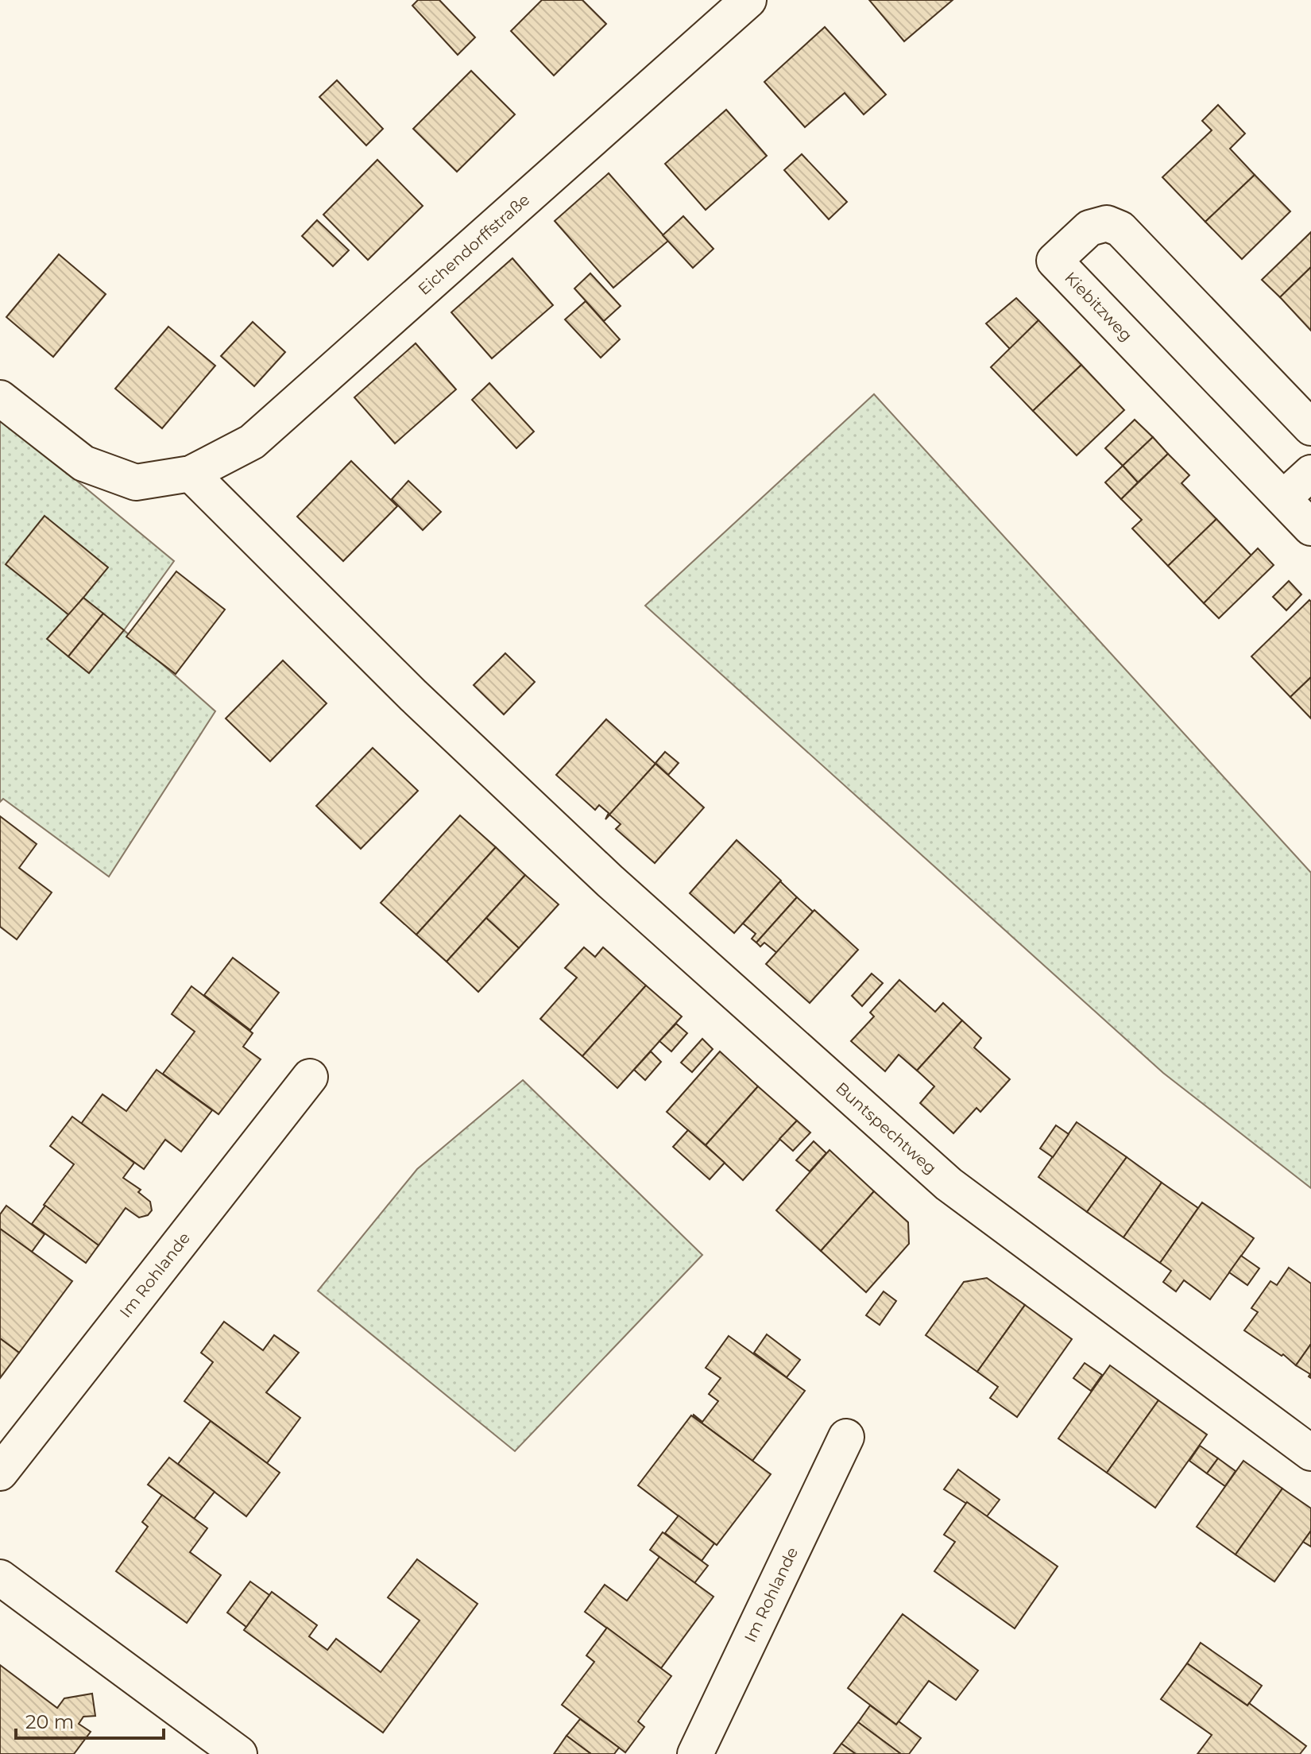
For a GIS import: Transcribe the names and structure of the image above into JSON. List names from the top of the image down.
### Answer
{
  "streets": {
    "street": [
      "Eichendorffstraße",
      "Kiebitzweg",
      "Buntspechtweg",
      "Im Rohlande"
    ]
  },
  "crossings": [
    ["Eichendorffstraße", "Buntspechtweg"]
  ],
  "scale_bar": "20 m"
}
